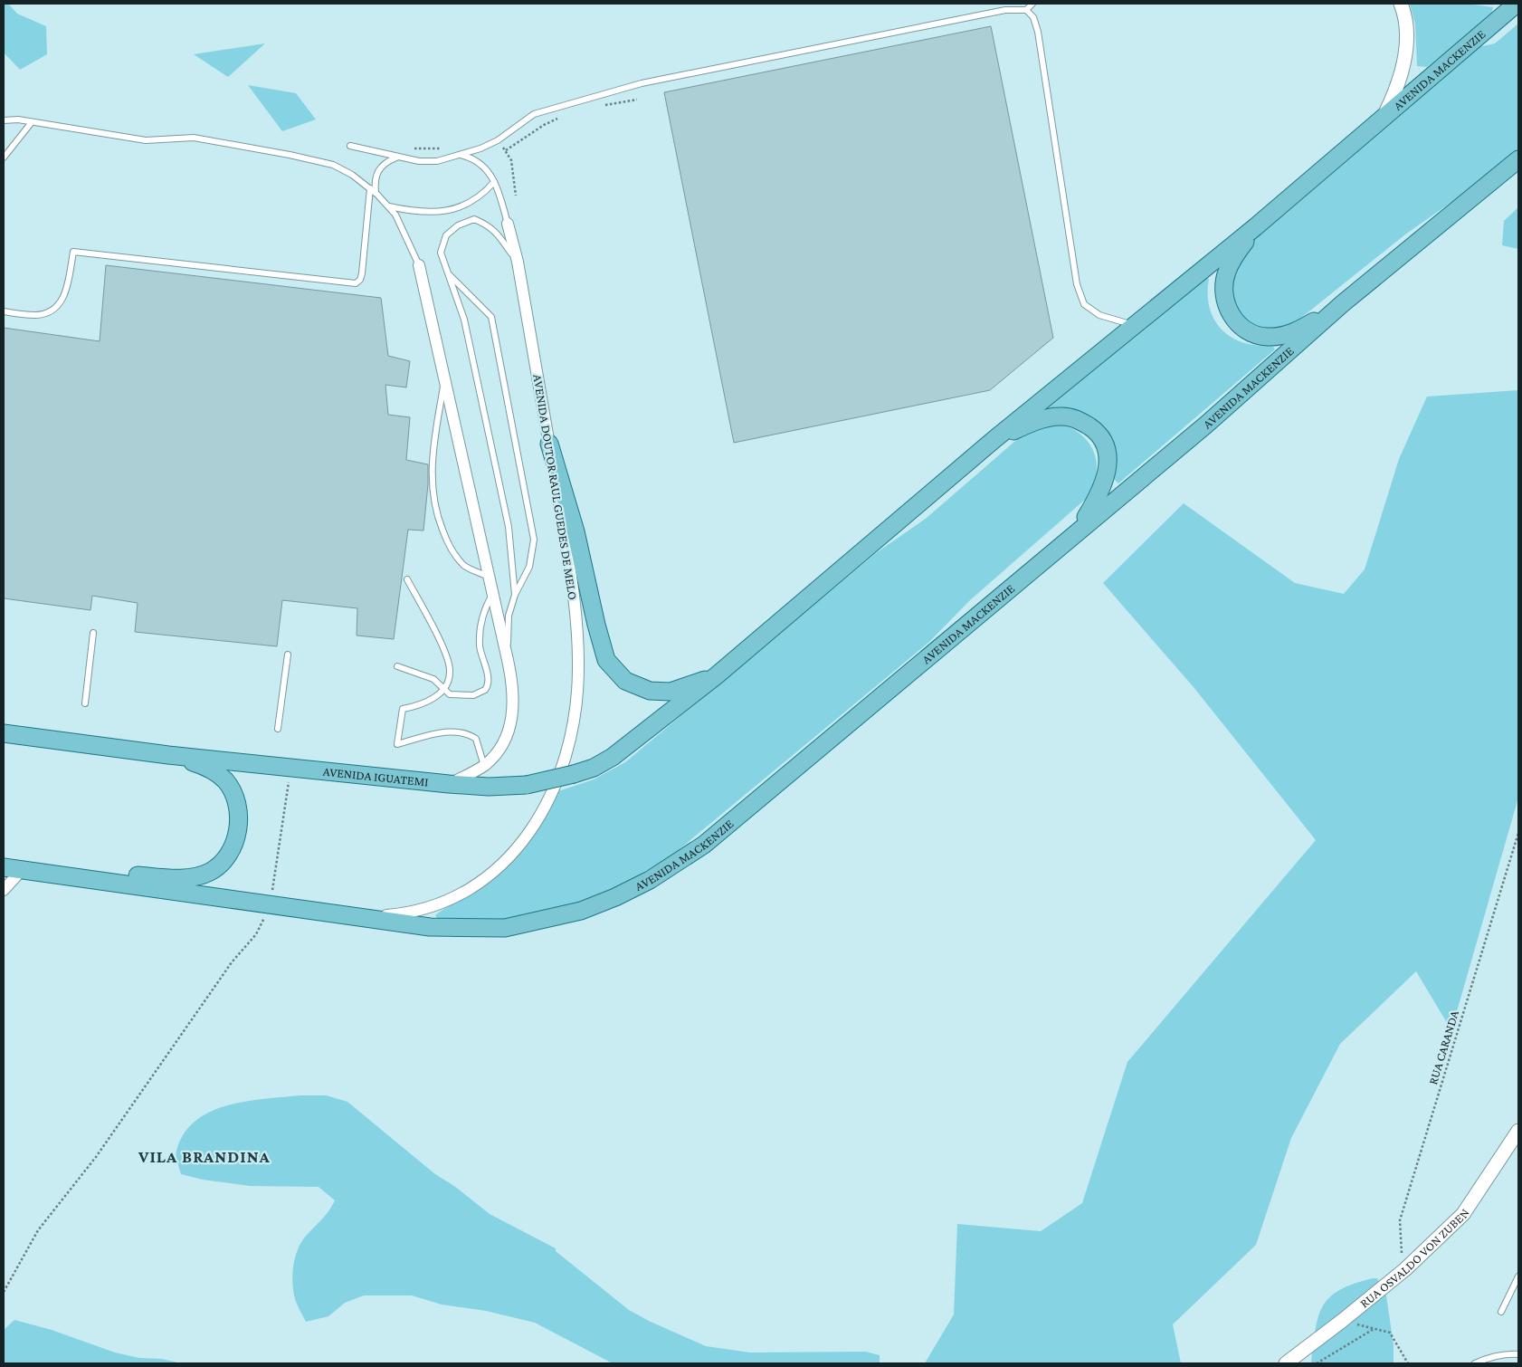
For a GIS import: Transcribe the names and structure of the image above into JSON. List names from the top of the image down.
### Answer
{
  "streets": {
    "main road": ["AVENIDA MACKENZIE", "AVENIDA IGUATEMI"],
    "street": ["AVENIDA DOUTOR RAUL GUEDES DE MELO", "RUA OSVALDO VON ZUBEN"],
    "path": ["RUA CARANDA"]
  },
  "crossings": [
    ["AVENIDA MACKENZIE", "AVENIDA DOUTOR RAUL GUEDES DE MELO"],
    ["AVENIDA MACKENZIE", "AVENIDA IGUATEMI"],
    ["RUA CARANDA", "RUA OSVALDO VON ZUBEN"]
  ],
  "districts": ["VILA BRANDINA"]
}
